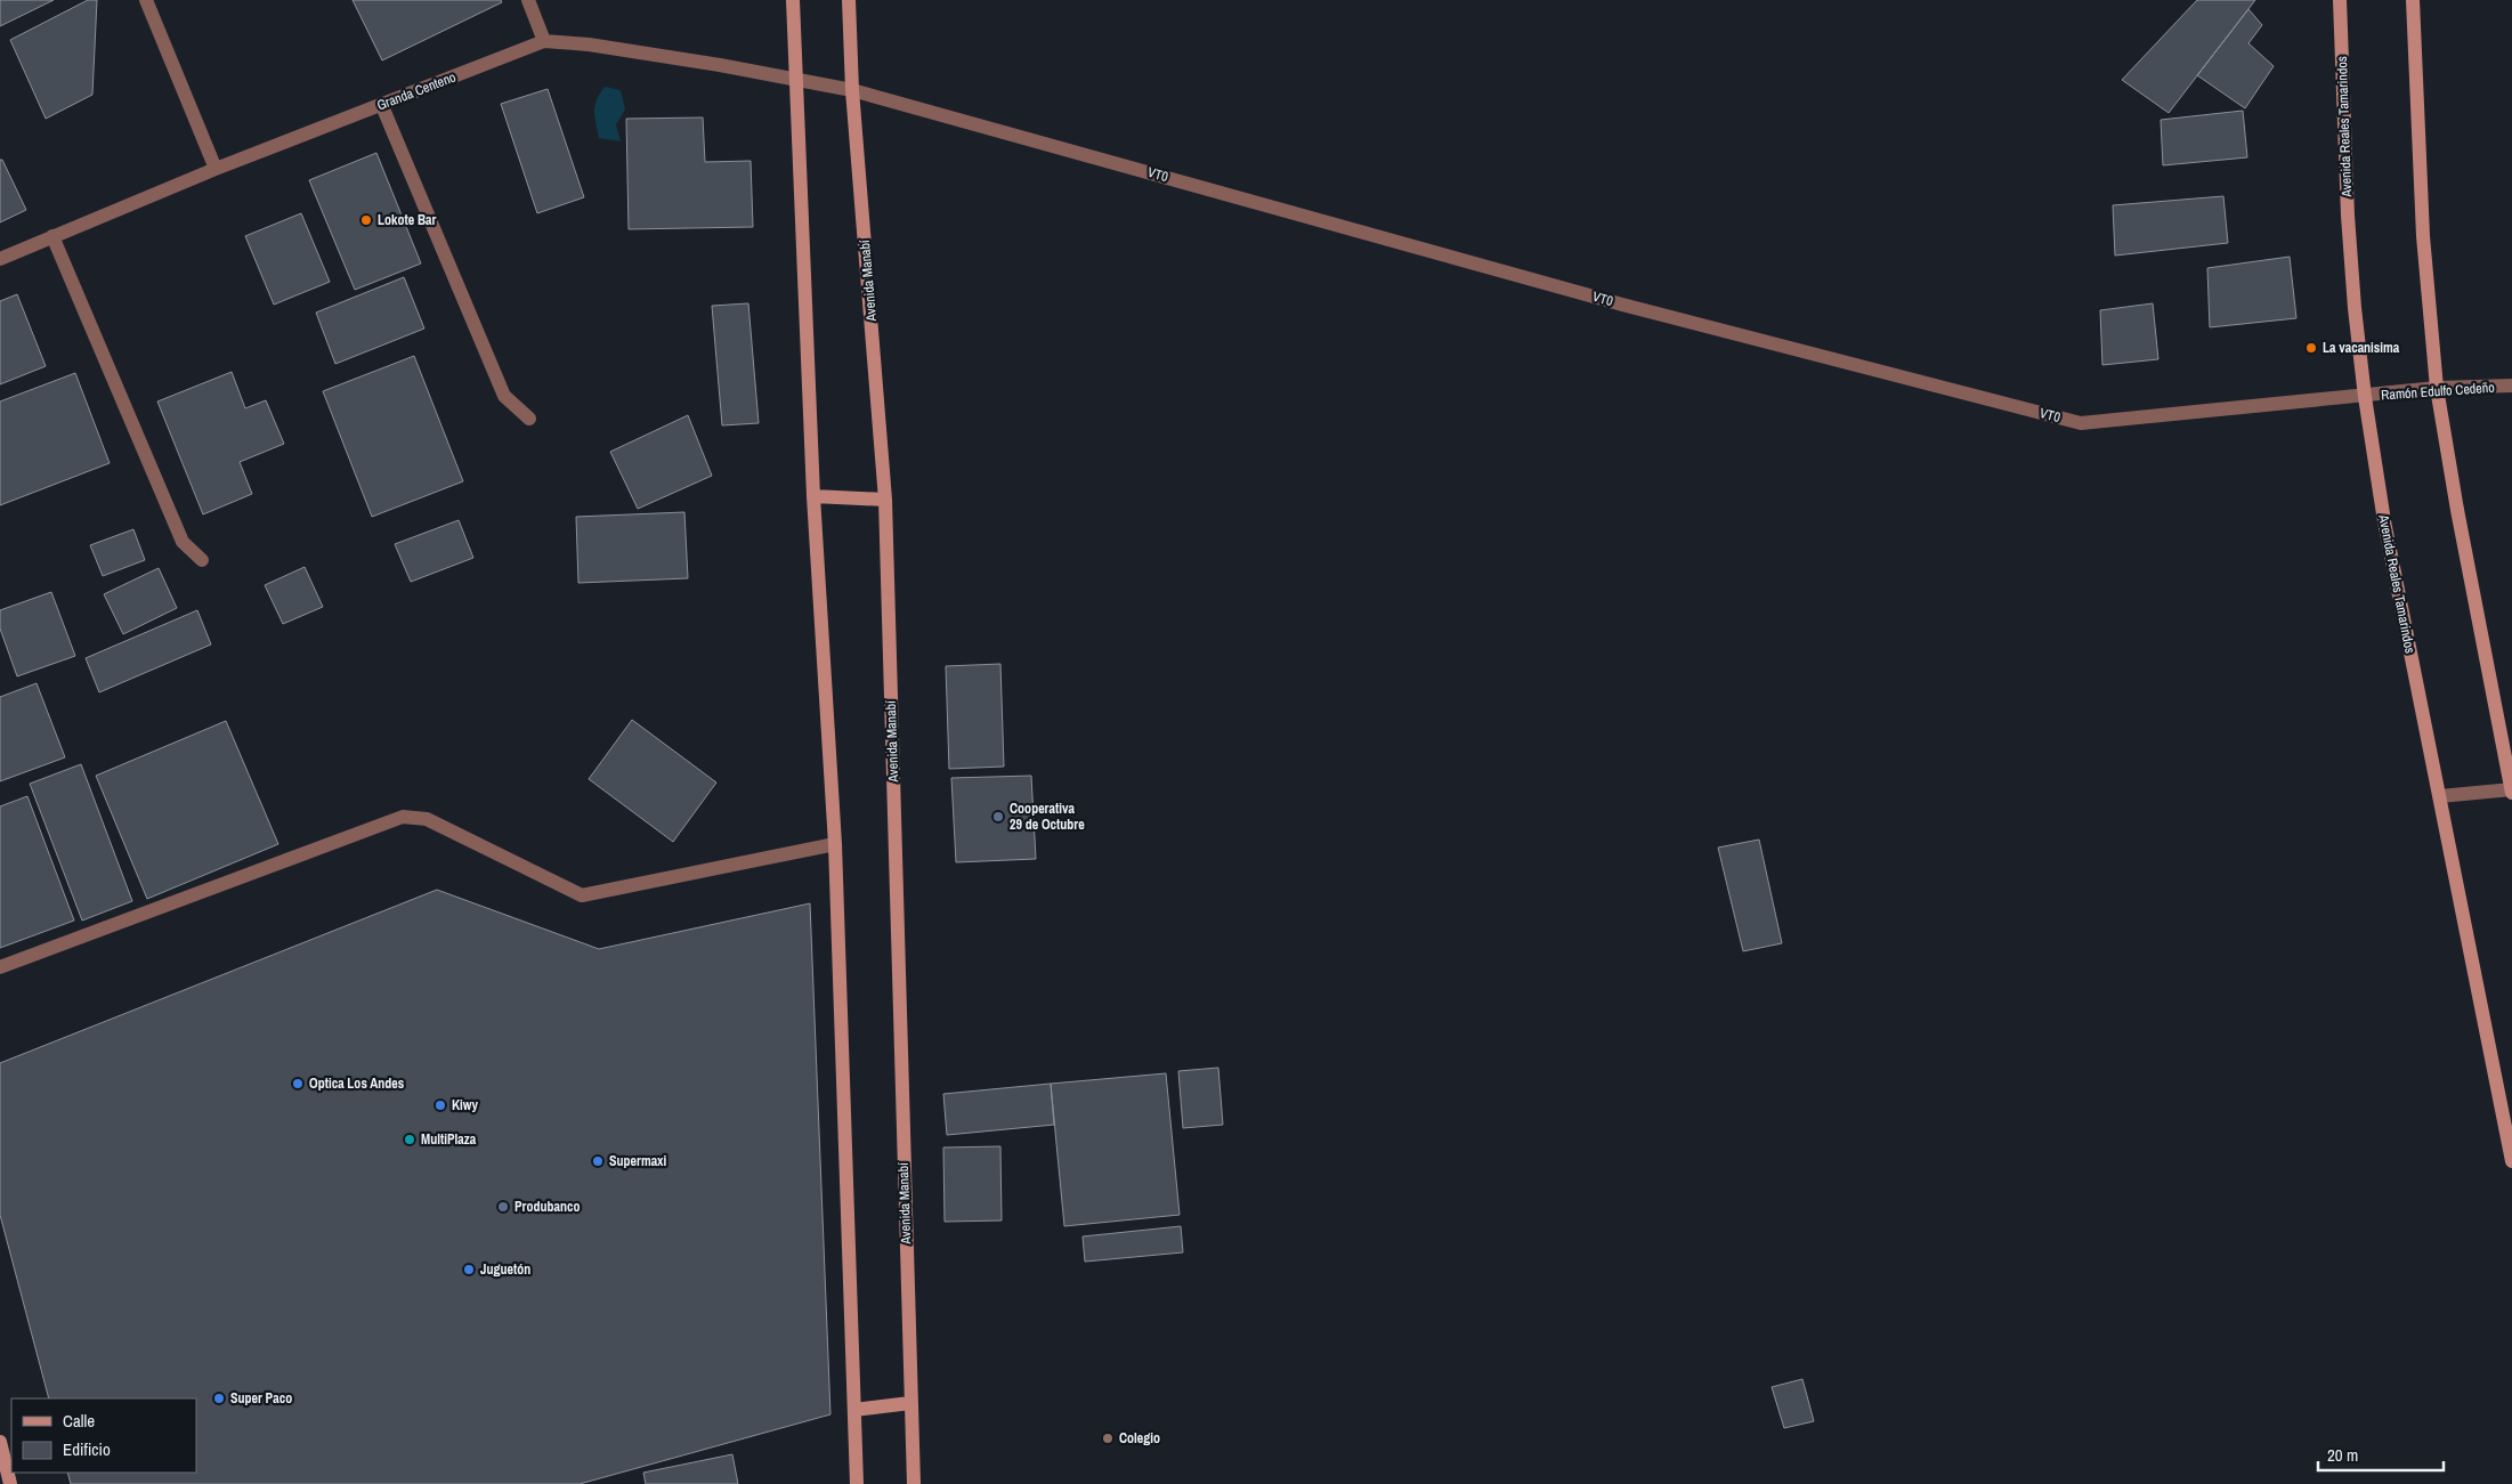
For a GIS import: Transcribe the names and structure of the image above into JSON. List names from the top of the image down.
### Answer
{
  "streets": {
    "main road": ["Avenida Reales Tamarindos", "Avenida Manabí"],
    "street": ["Granda Centeno", "VT0", "Ramón Edulfo Cedeño"]
  },
  "crossings": [
    ["Granda Centeno", "VT0"],
    ["Granda Centeno", "Avenida Manabí"],
    ["Avenida Reales Tamarindos", "VT0"],
    ["Avenida Reales Tamarindos", "Ramón Edulfo Cedeño"],
    ["VT0", "Avenida Manabí"],
    ["VT0", "Ramón Edulfo Cedeño"]
  ],
  "places": [
    "Lokote Bar",
    "La vacanisima",
    "Cooperativa 29 de Octubre",
    "Optica Los Andes",
    "Kiwy",
    "MultiPlaza",
    "Supermaxi",
    "Produbanco",
    "Juguetón",
    "Super Paco",
    "Colegio"
  ],
  "legend": ["Calle", "Edificio"],
  "scale_bar": "20 m"
}
